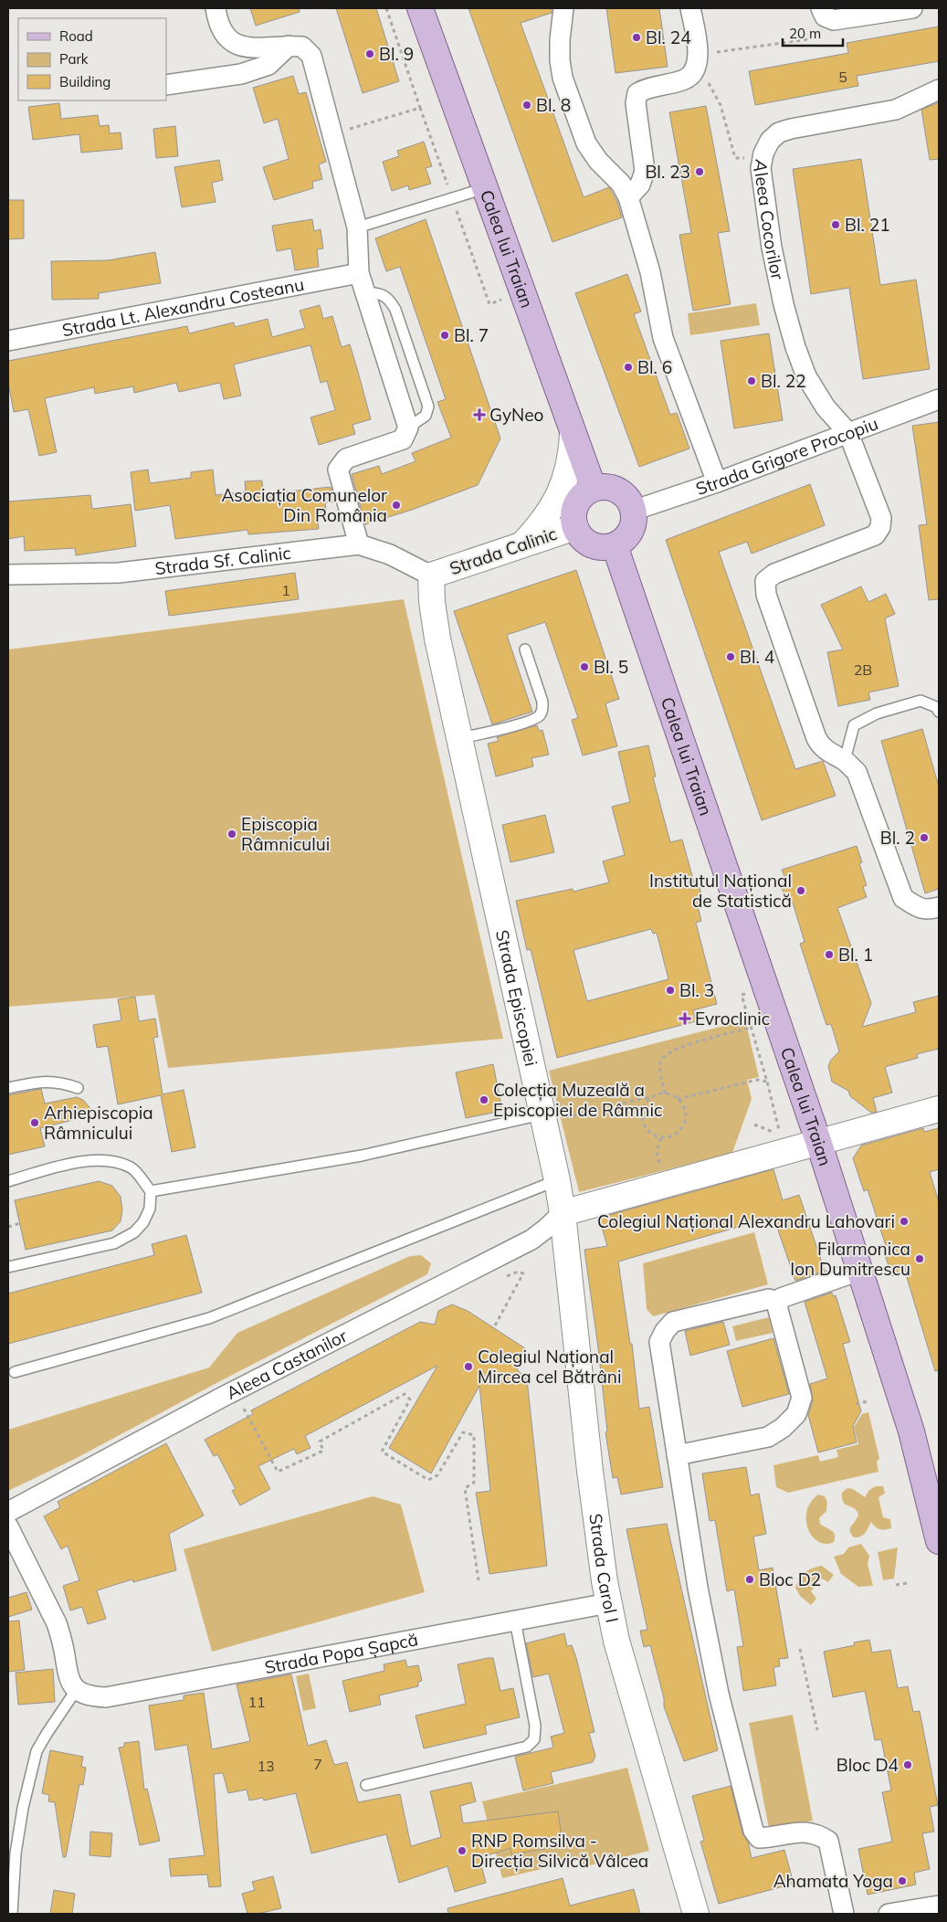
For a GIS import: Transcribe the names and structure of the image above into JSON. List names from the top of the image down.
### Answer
{
  "streets": {
    "main road": ["Calea lui Traian"],
    "street": [
      "Aleea Cocorilor",
      "Strada Lt. Alexandru Costeanu",
      "Strada Grigore Procopiu",
      "Strada Calinic",
      "Strada Sf. Calinic",
      "Strada Episcopiei",
      "Aleea Castanilor",
      "Strada Carol I",
      "Strada Popa Șapcă"
    ]
  },
  "crossings": [
    ["Aleea Cocorilor", "Strada Grigore Procopiu"],
    ["Calea lui Traian", "Strada Grigore Procopiu"],
    ["Calea lui Traian", "Strada Calinic"],
    ["Strada Grigore Procopiu", "Strada Calinic"],
    ["Strada Calinic", "Strada Sf. Calinic"],
    ["Strada Calinic", "Strada Episcopiei"],
    ["Strada Sf. Calinic", "Strada Episcopiei"],
    ["Strada Episcopiei", "Aleea Castanilor"],
    ["Strada Episcopiei", "Strada Carol I"],
    ["Aleea Castanilor", "Strada Carol I"],
    ["Strada Carol I", "Strada Popa Șapcă"]
  ],
  "places": {
    "other": [
      "Bl. 24",
      "Bl. 9",
      "Bl. 8",
      "Bl. 23",
      "Bl. 21",
      "Bl. 7",
      "Bl. 6",
      "Bl. 22",
      "Asociația Comunelor Din România",
      "Bl. 4",
      "Bl. 5",
      "Episcopia Râmnicului",
      "Bl. 2",
      "Institutul Național de Statistică",
      "Bl. 1",
      "Bl. 3",
      "Colecția Muzeală a Episcopiei de Râmnic",
      "Arhiepiscopia Râmnicului",
      "Colegiul Național Alexandru Lahovari",
      "Filarmonica Ion Dumitrescu",
      "Colegiul Național Mircea cel Bătrâni",
      "Bloc D2",
      "Bloc D4",
      "RNP Romsilva - Direcția Silvică Vâlcea",
      "Ahamata Yoga"
    ],
    "health": ["GyNeo", "Evroclinic"]
  },
  "house_numbers": [
    "5",
    "1",
    "2B",
    "11",
    "7",
    "13"
  ],
  "legend": ["Road", "Park", "Building"],
  "scale_bar": "20 m"
}
